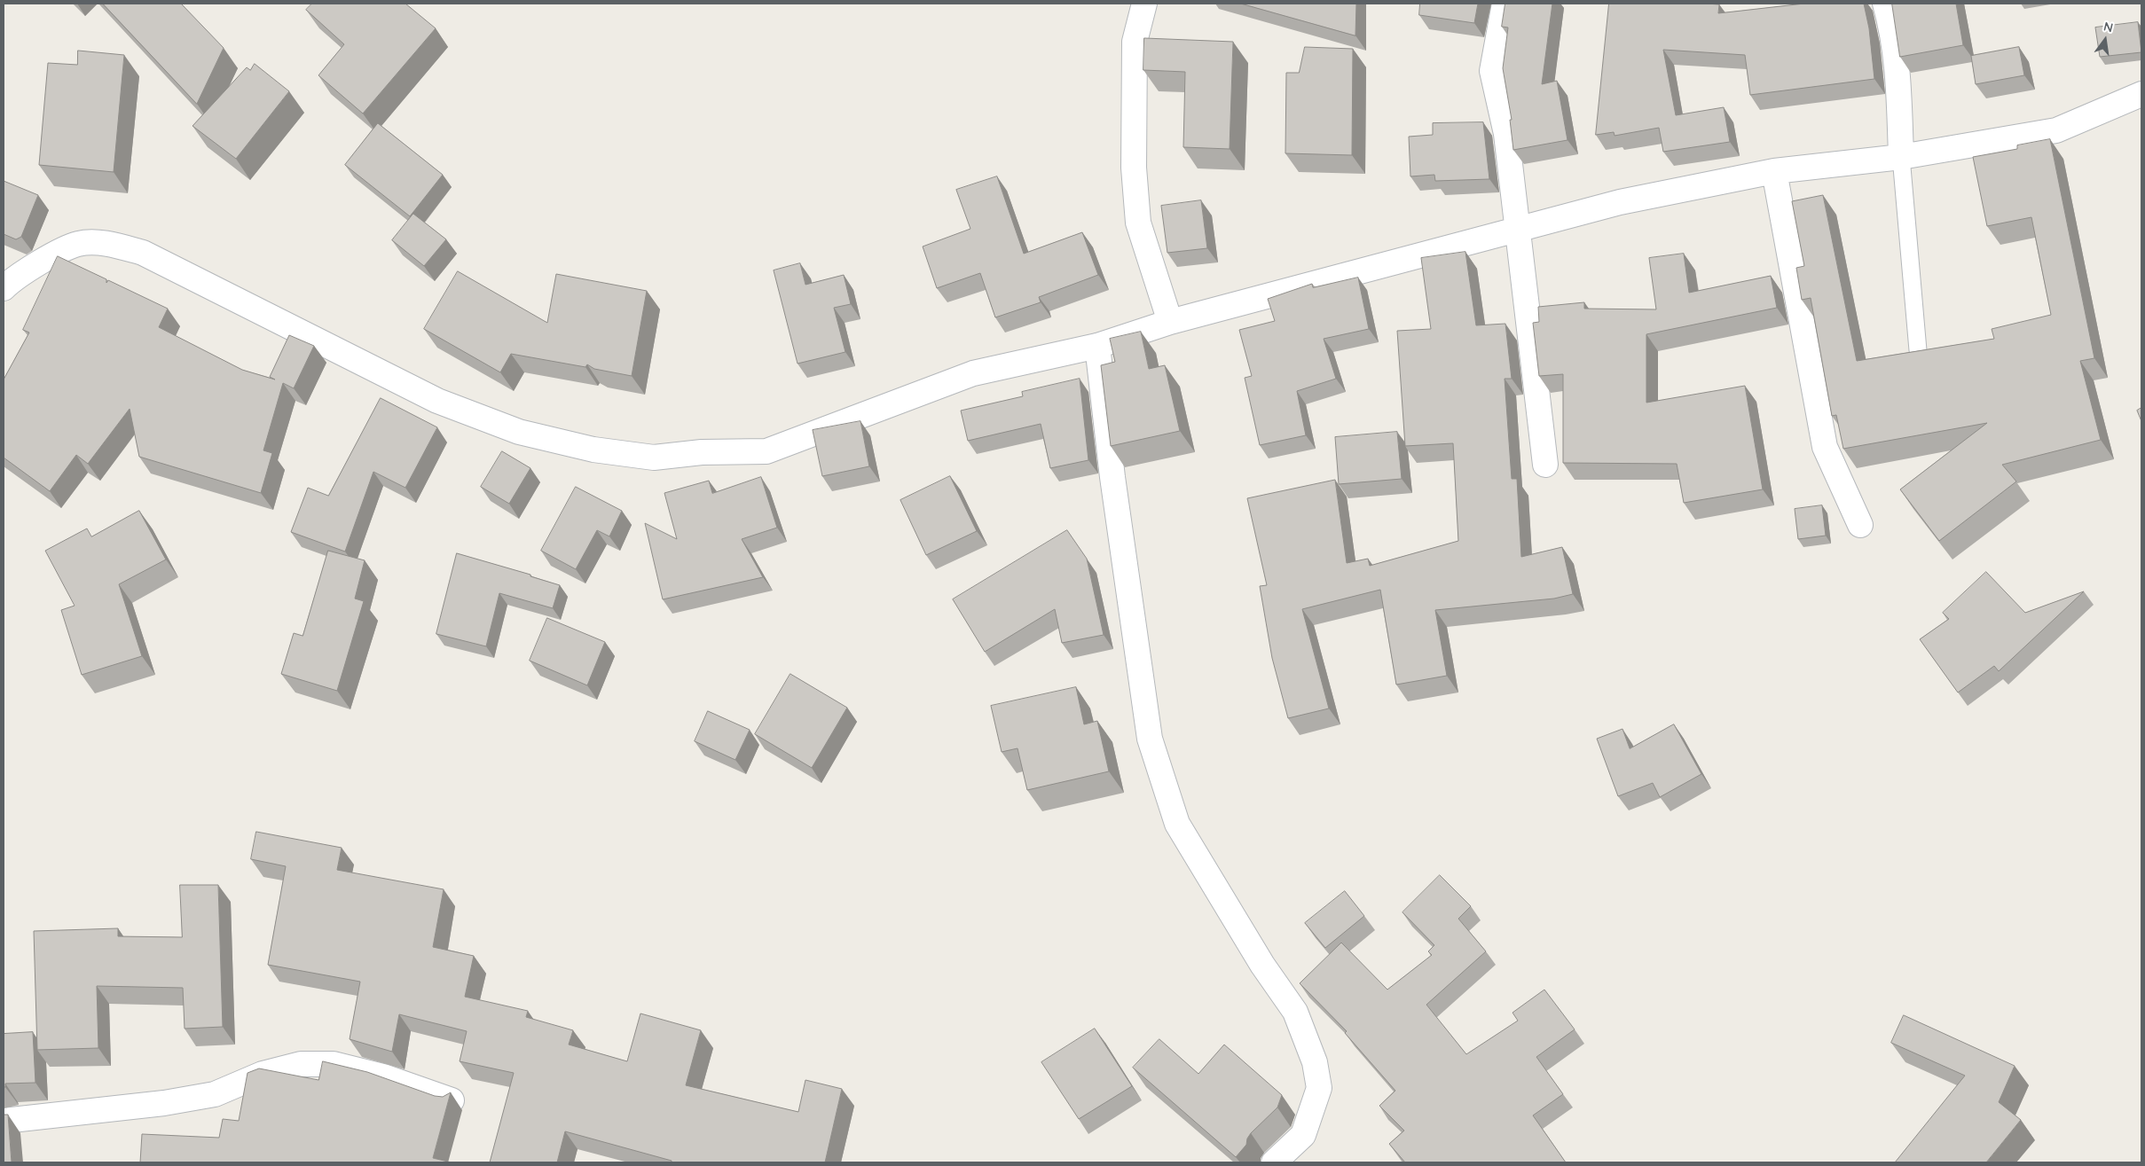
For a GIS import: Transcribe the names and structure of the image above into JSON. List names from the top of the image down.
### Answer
{
  "north": "top"
}
